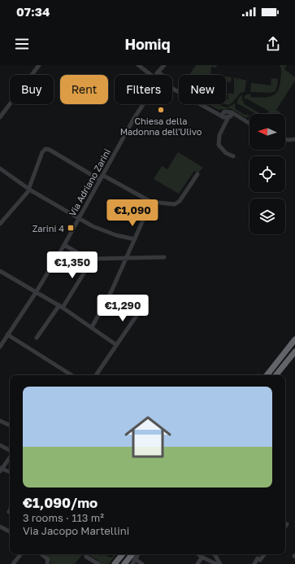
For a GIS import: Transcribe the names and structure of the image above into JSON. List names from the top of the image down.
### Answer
{
  "streets": {
    "street": ["Via Adriano Zarini"]
  },
  "places": {
    "other": ["Chiesa della Madonna dell'Ulivo"],
    "transit": ["Zarini 4"]
  },
  "north": "left",
  "page": {
    "status": "07:34",
    "header": "Homiq",
    "chip": [
      "Buy",
      "Rent",
      "Filters",
      "New"
    ],
    "price": ["€1,090", "€1,350", "€1,290"],
    "list": [
      {
        "name": "€1,090/mo",
        "note": "3 rooms · 113 m² · Via Jacopo Martellini"
      }
    ]
  }
}
